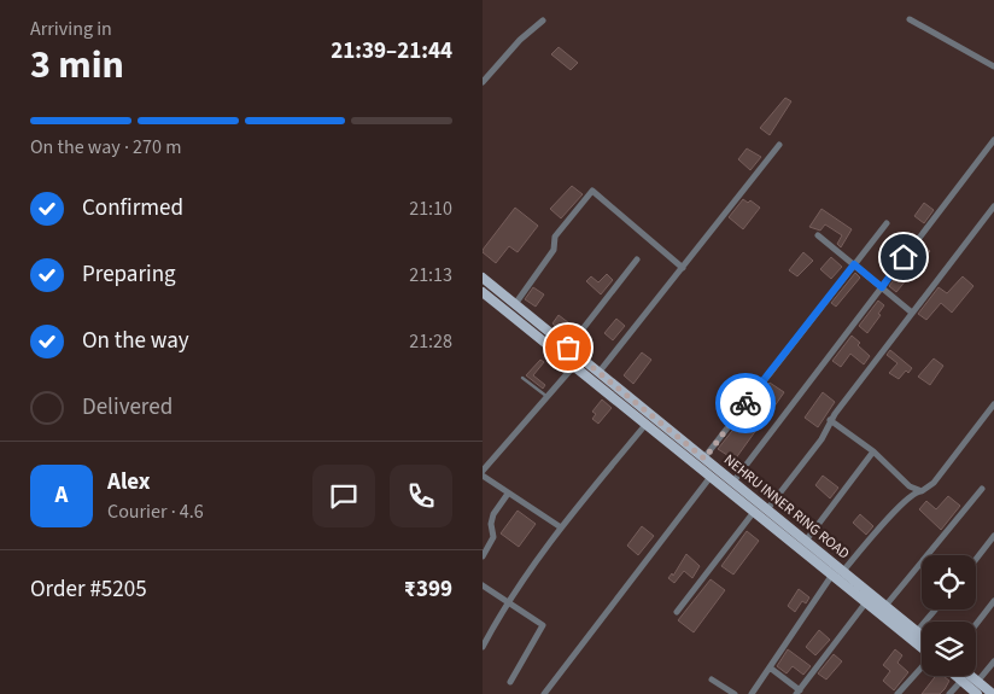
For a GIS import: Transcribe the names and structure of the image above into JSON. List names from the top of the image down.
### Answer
{
  "streets": {
    "main road": ["NEHRU INNER RING ROAD"]
  },
  "page": {
    "heading": ["3 min", "Arriving in", "21:39–21:44"],
    "panel": [
      "Alex",
      "Courier · 4.6",
      "Order #5205",
      "₹399"
    ],
    "bar": "On the way · 270 m",
    "list": [
      ["Confirmed", "21:10"],
      ["Preparing", "21:13"],
      ["On the way", "21:28"],
      "Delivered"
    ],
    "round": "A"
  }
}
